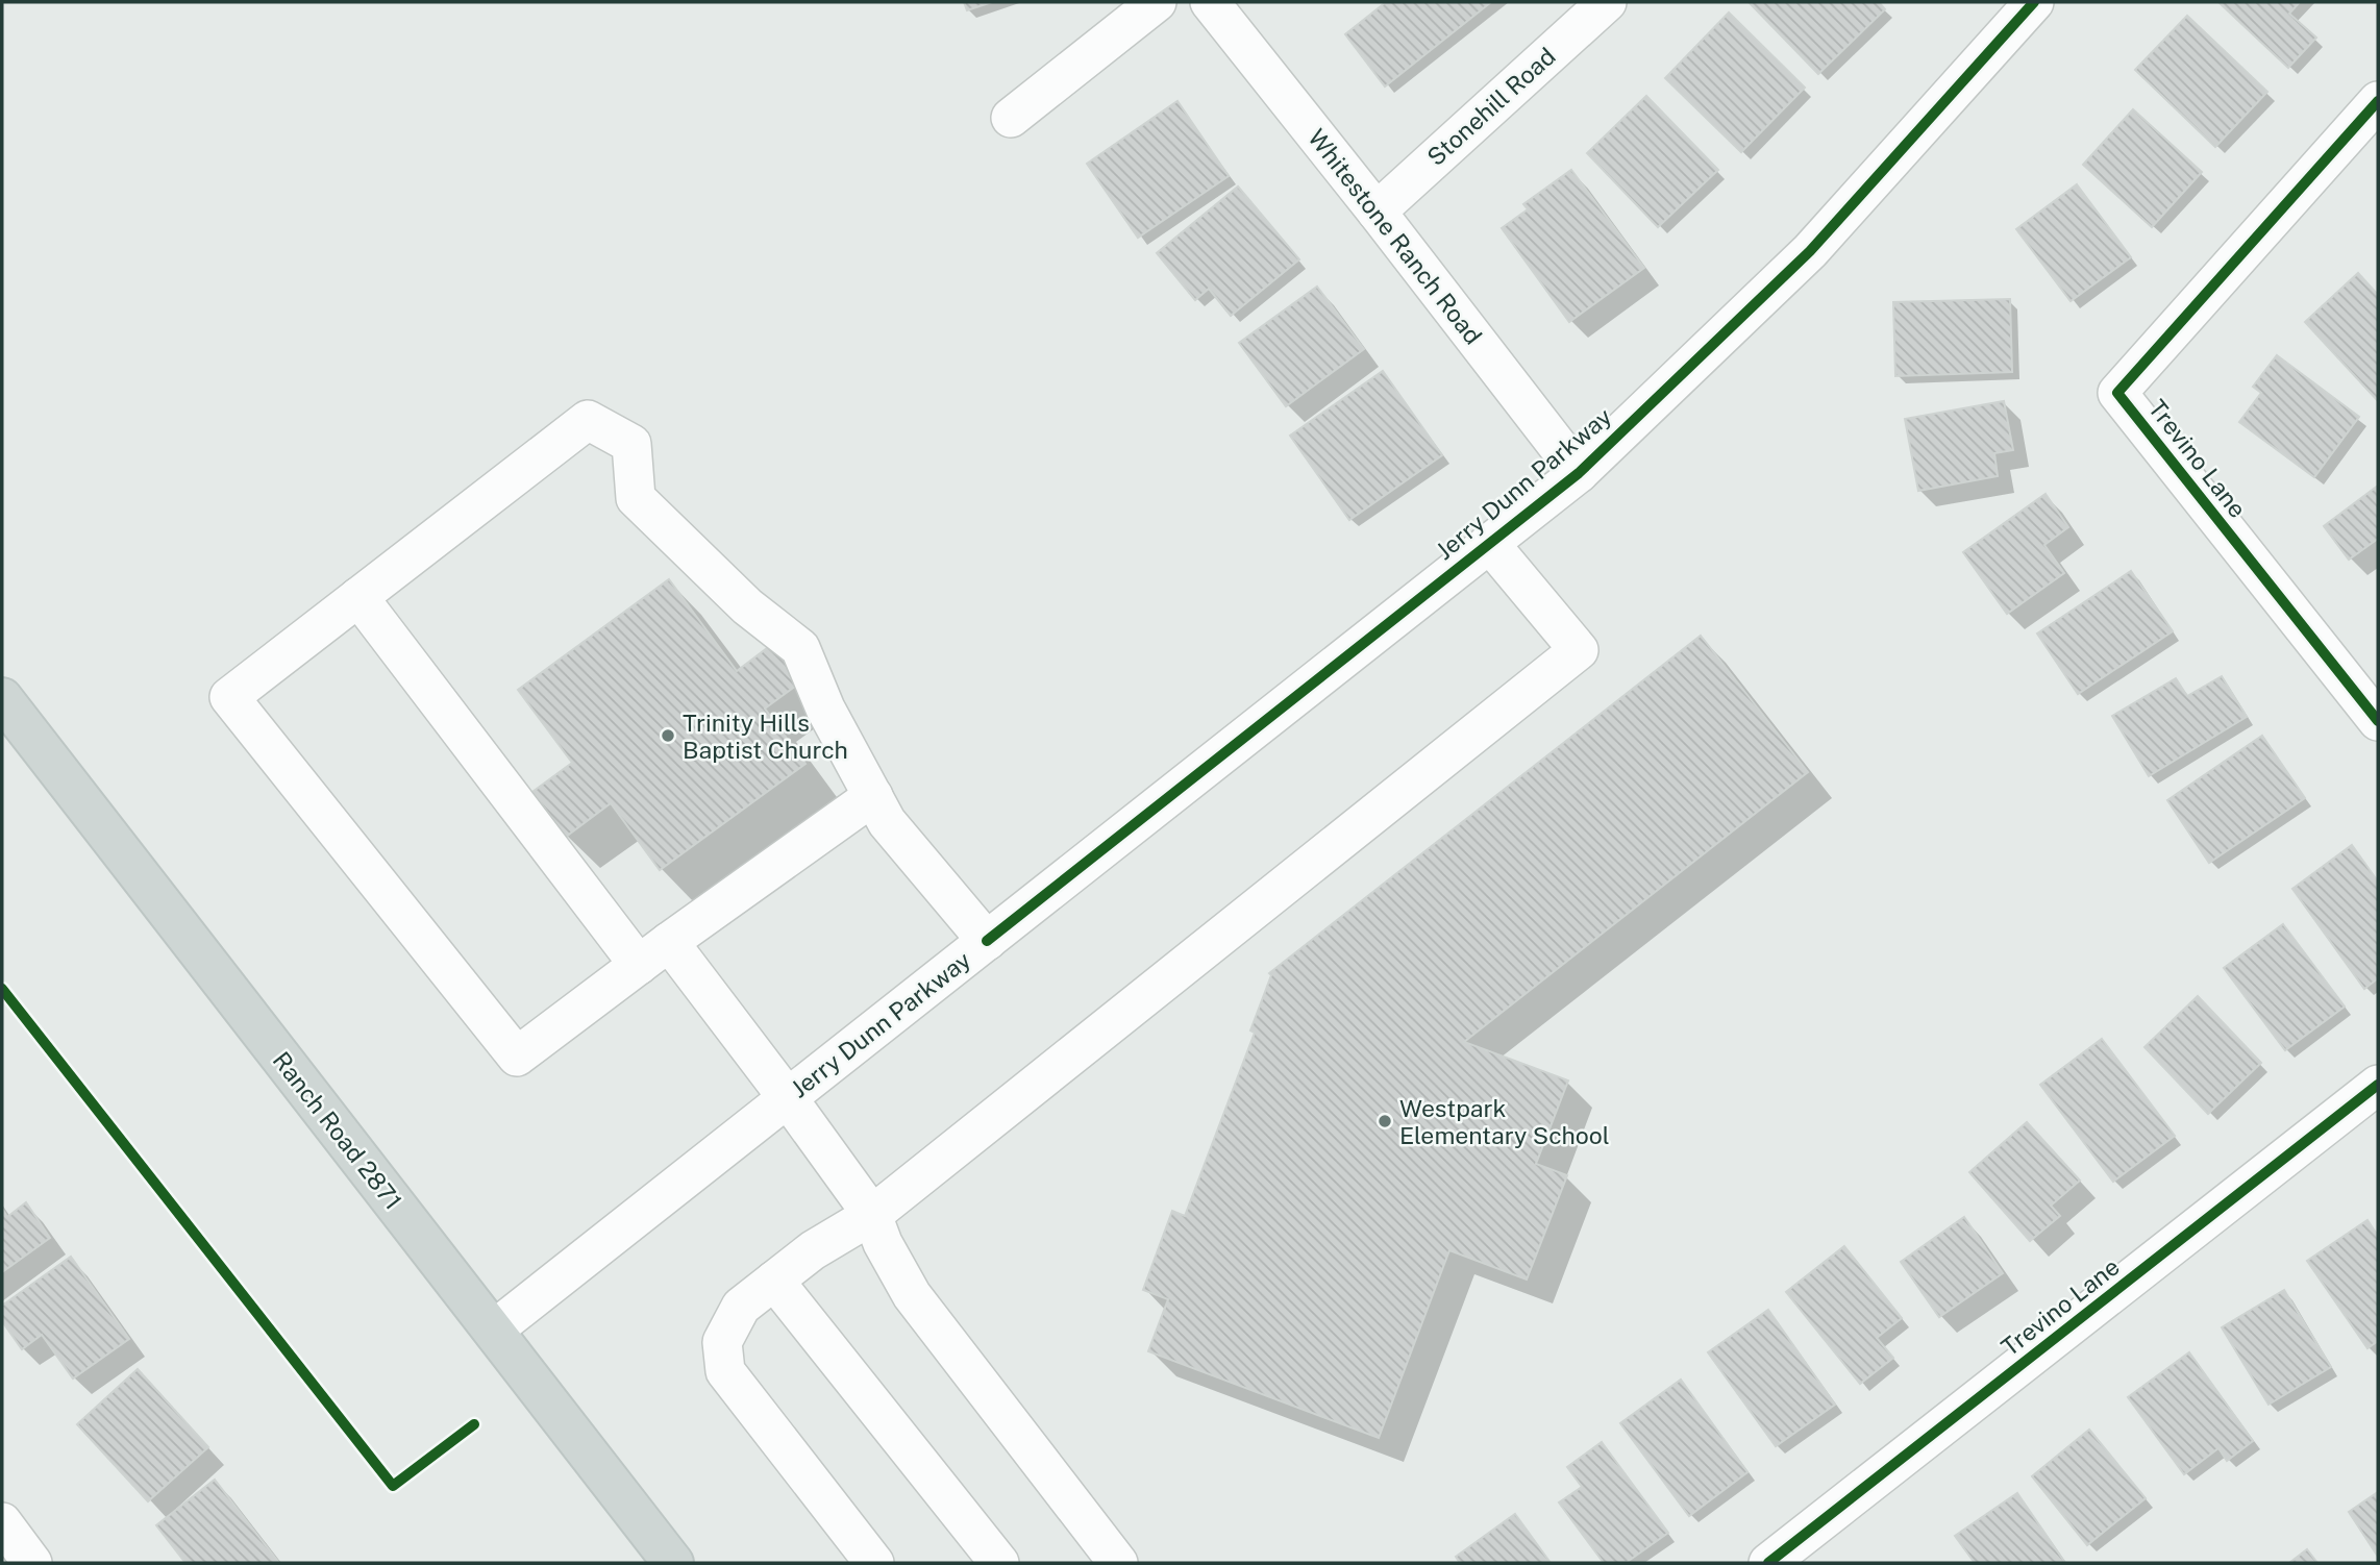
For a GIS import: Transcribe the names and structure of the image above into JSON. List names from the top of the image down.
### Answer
{
  "streets": {
    "main road": ["Ranch Road 2871"],
    "street": [
      "Stonehill Road",
      "Whitestone Ranch Road",
      "Trevino Lane",
      "Jerry Dunn Parkway"
    ]
  },
  "crossings": [
    ["Stonehill Road", "Whitestone Ranch Road"],
    ["Whitestone Ranch Road", "Jerry Dunn Parkway"],
    ["Jerry Dunn Parkway", "Ranch Road 2871"]
  ],
  "places": ["Trinity Hills Baptist Church", "Westpark Elementary School"]
}
